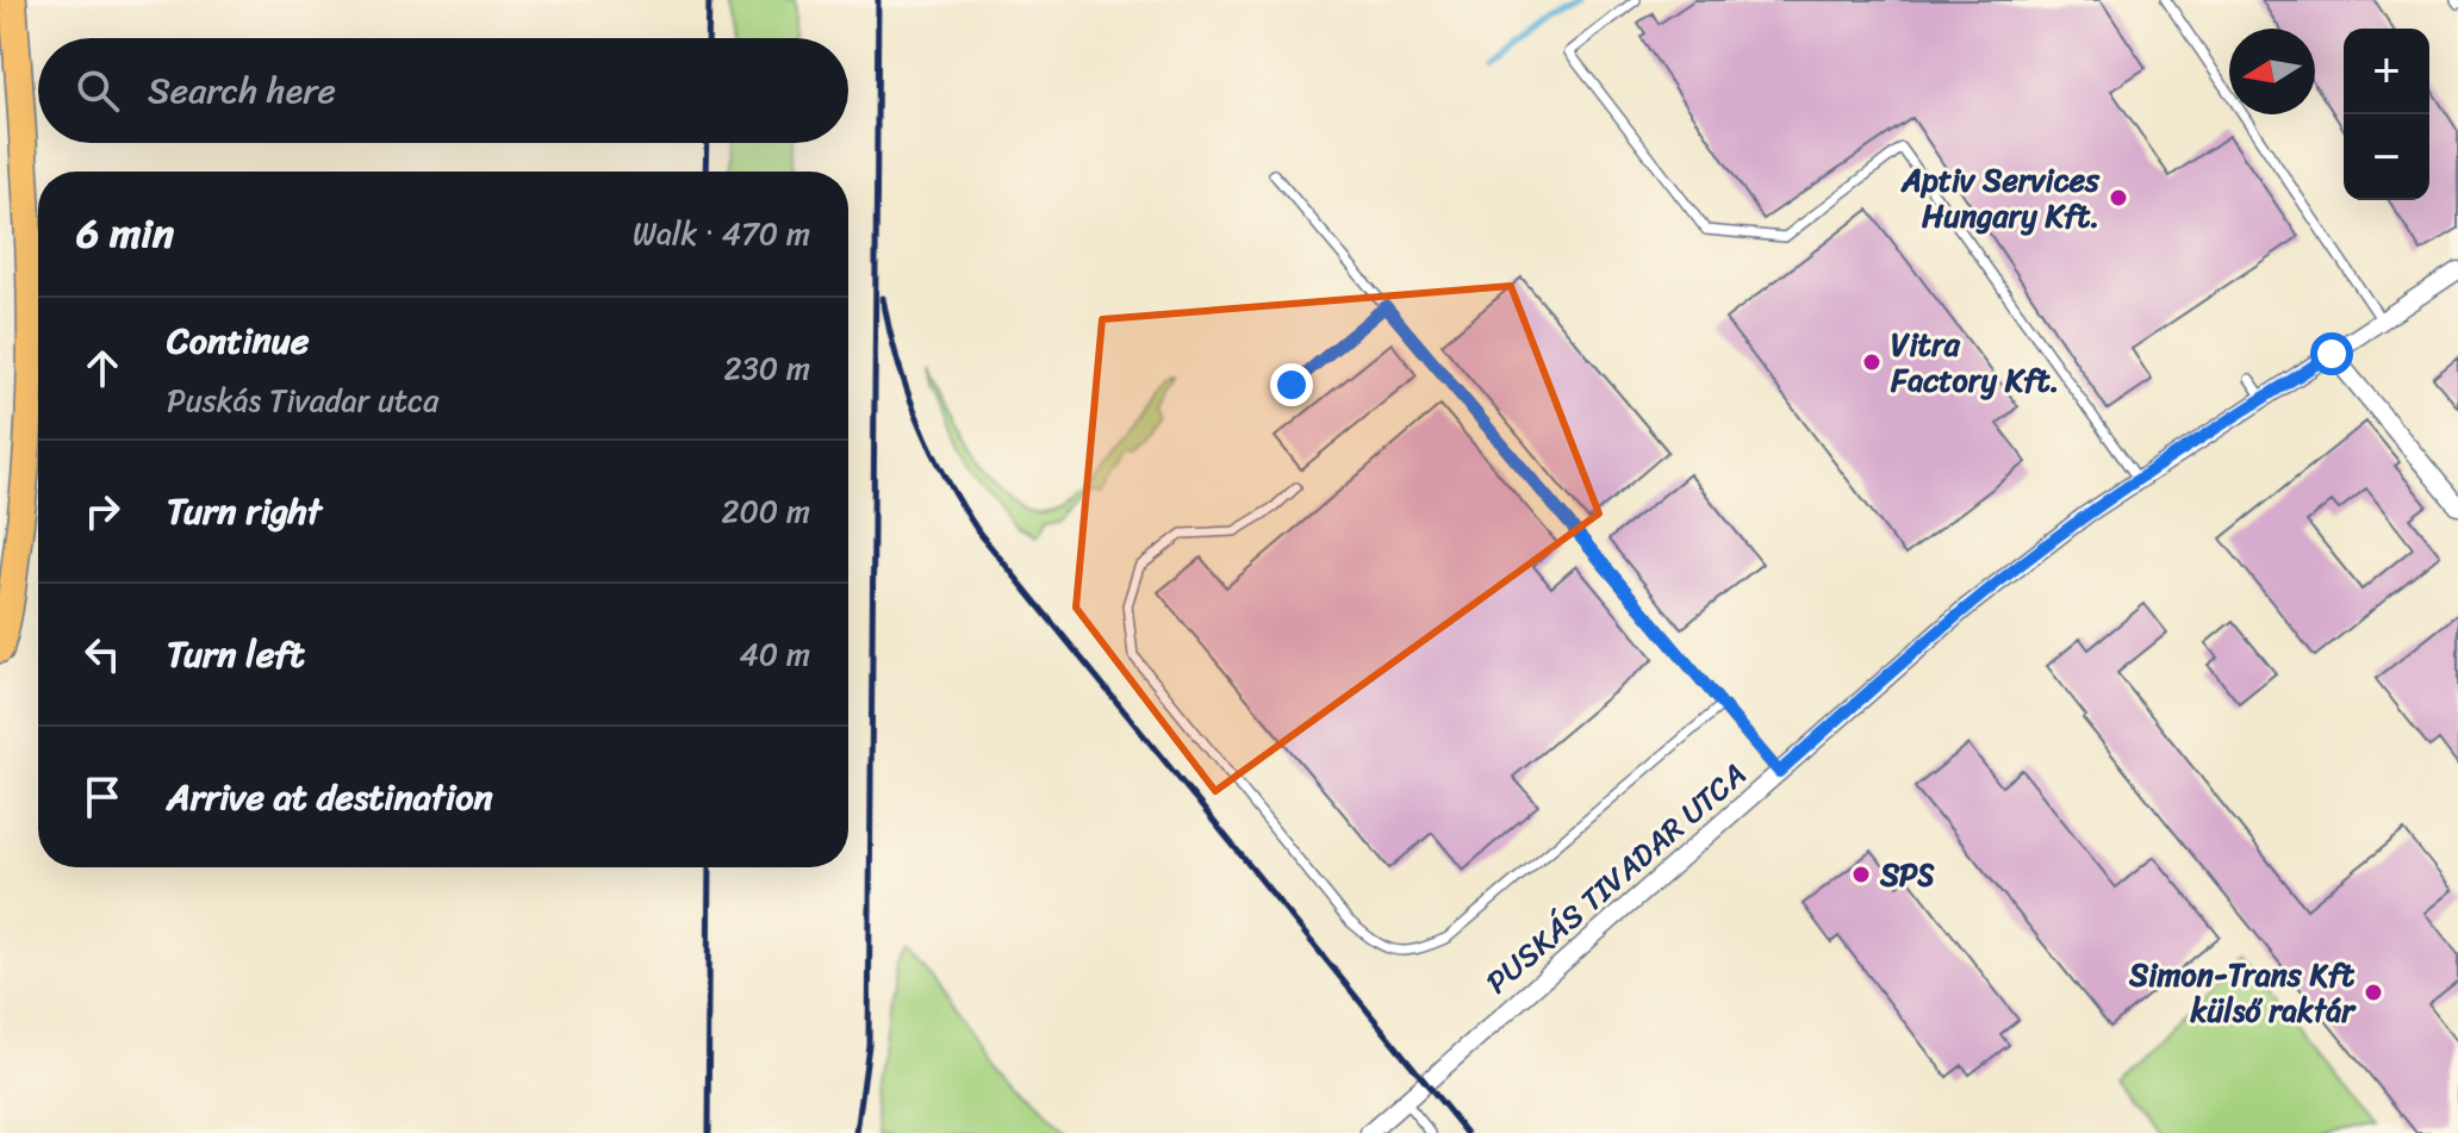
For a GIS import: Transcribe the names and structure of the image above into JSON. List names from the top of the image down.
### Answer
{
  "streets": {
    "street": ["PUSKÁS TIVADAR UTCA"]
  },
  "places": [
    "Aptiv Services Hungary Kft.",
    "Vitra Factory Kft.",
    "SPS",
    "Simon-Trans Kft külső raktár"
  ],
  "north": "left",
  "page": {
    "map_buttons": ["+", "−"],
    "search": "Search here",
    "heading": ["6 min", "Walk · 470 m"],
    "list": [
      ["Continue", "Puskás Tivadar utca", "230 m"],
      ["Turn right", "200 m"],
      ["Turn left", "40 m"],
      "Arrive at destination"
    ]
  }
}
